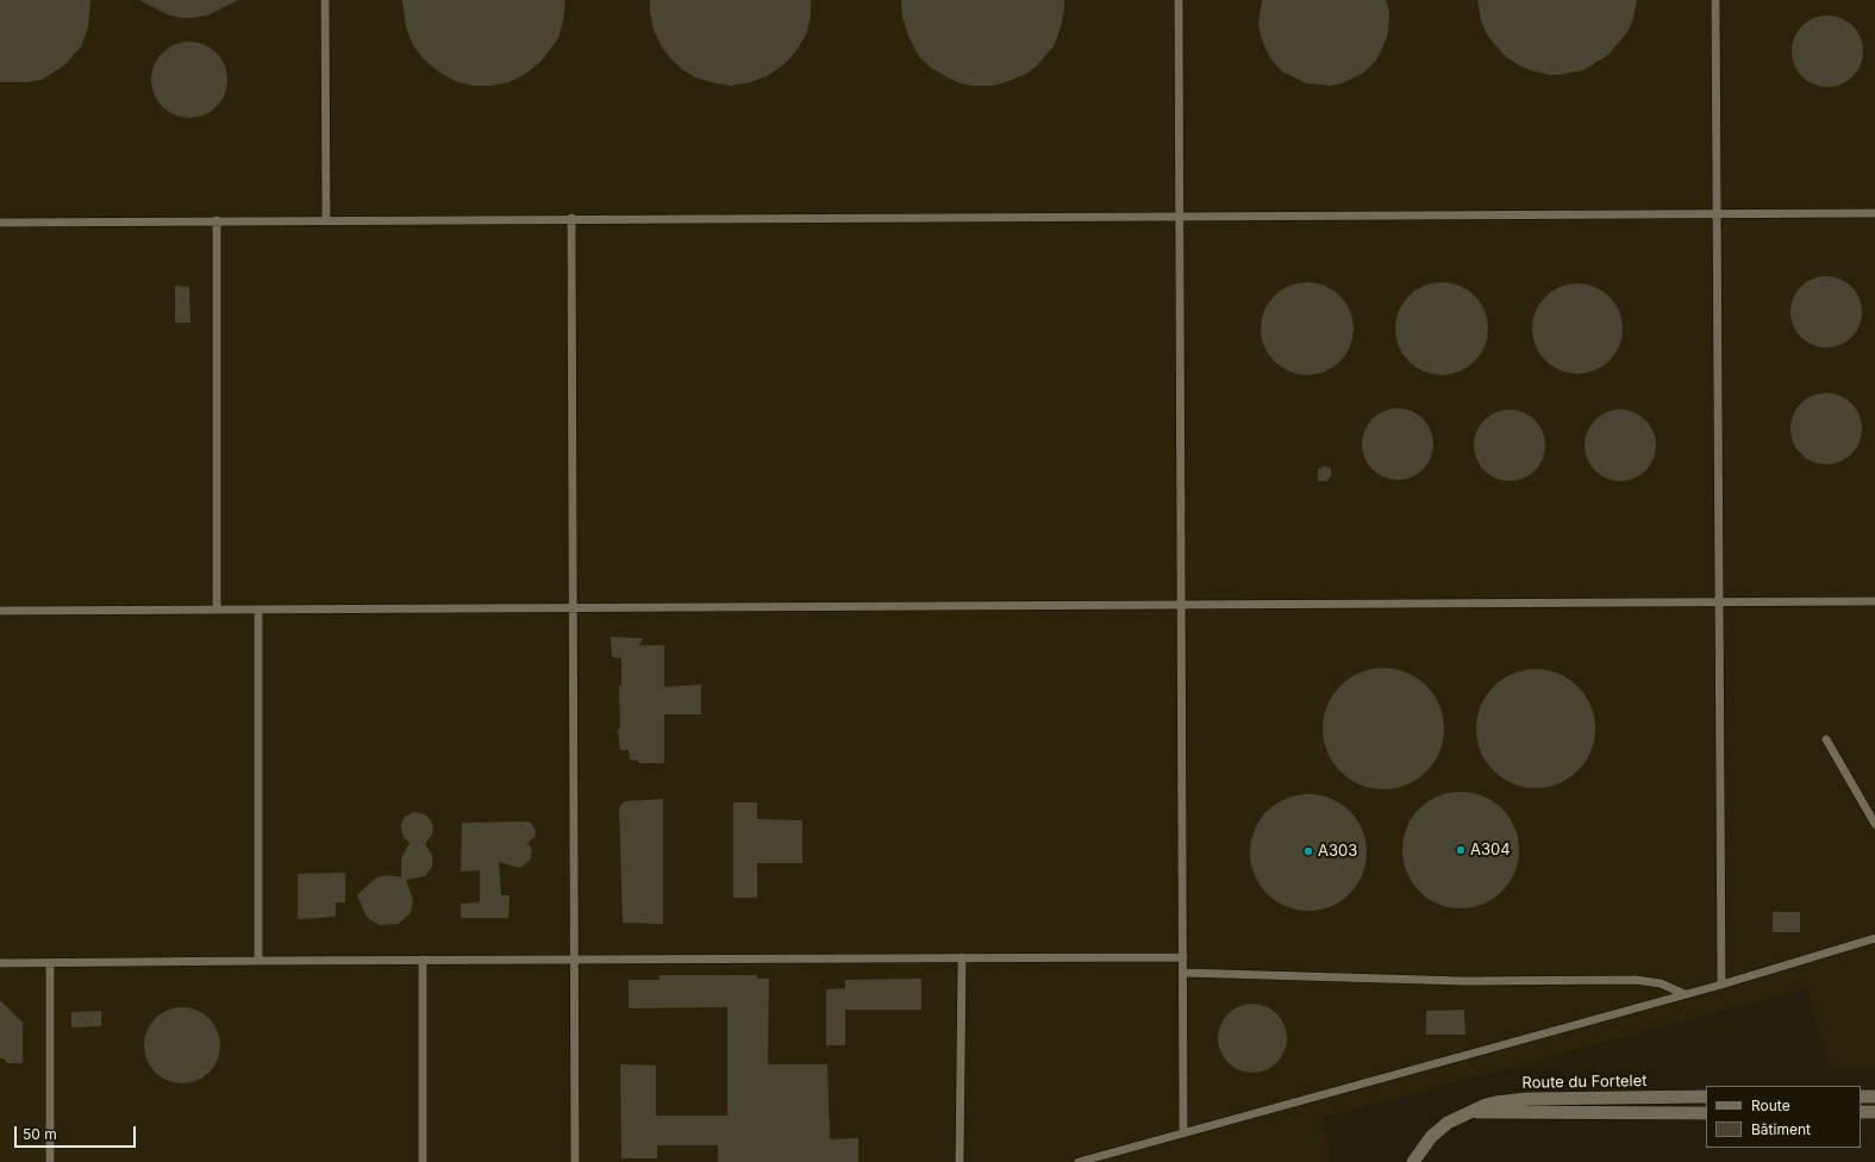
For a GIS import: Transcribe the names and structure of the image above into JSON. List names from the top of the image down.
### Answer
{
  "streets": {
    "main road": ["Route du Fortelet"]
  },
  "places": ["A304", "A303"],
  "legend": ["Route", "Bâtiment"],
  "scale_bar": "50 m"
}
